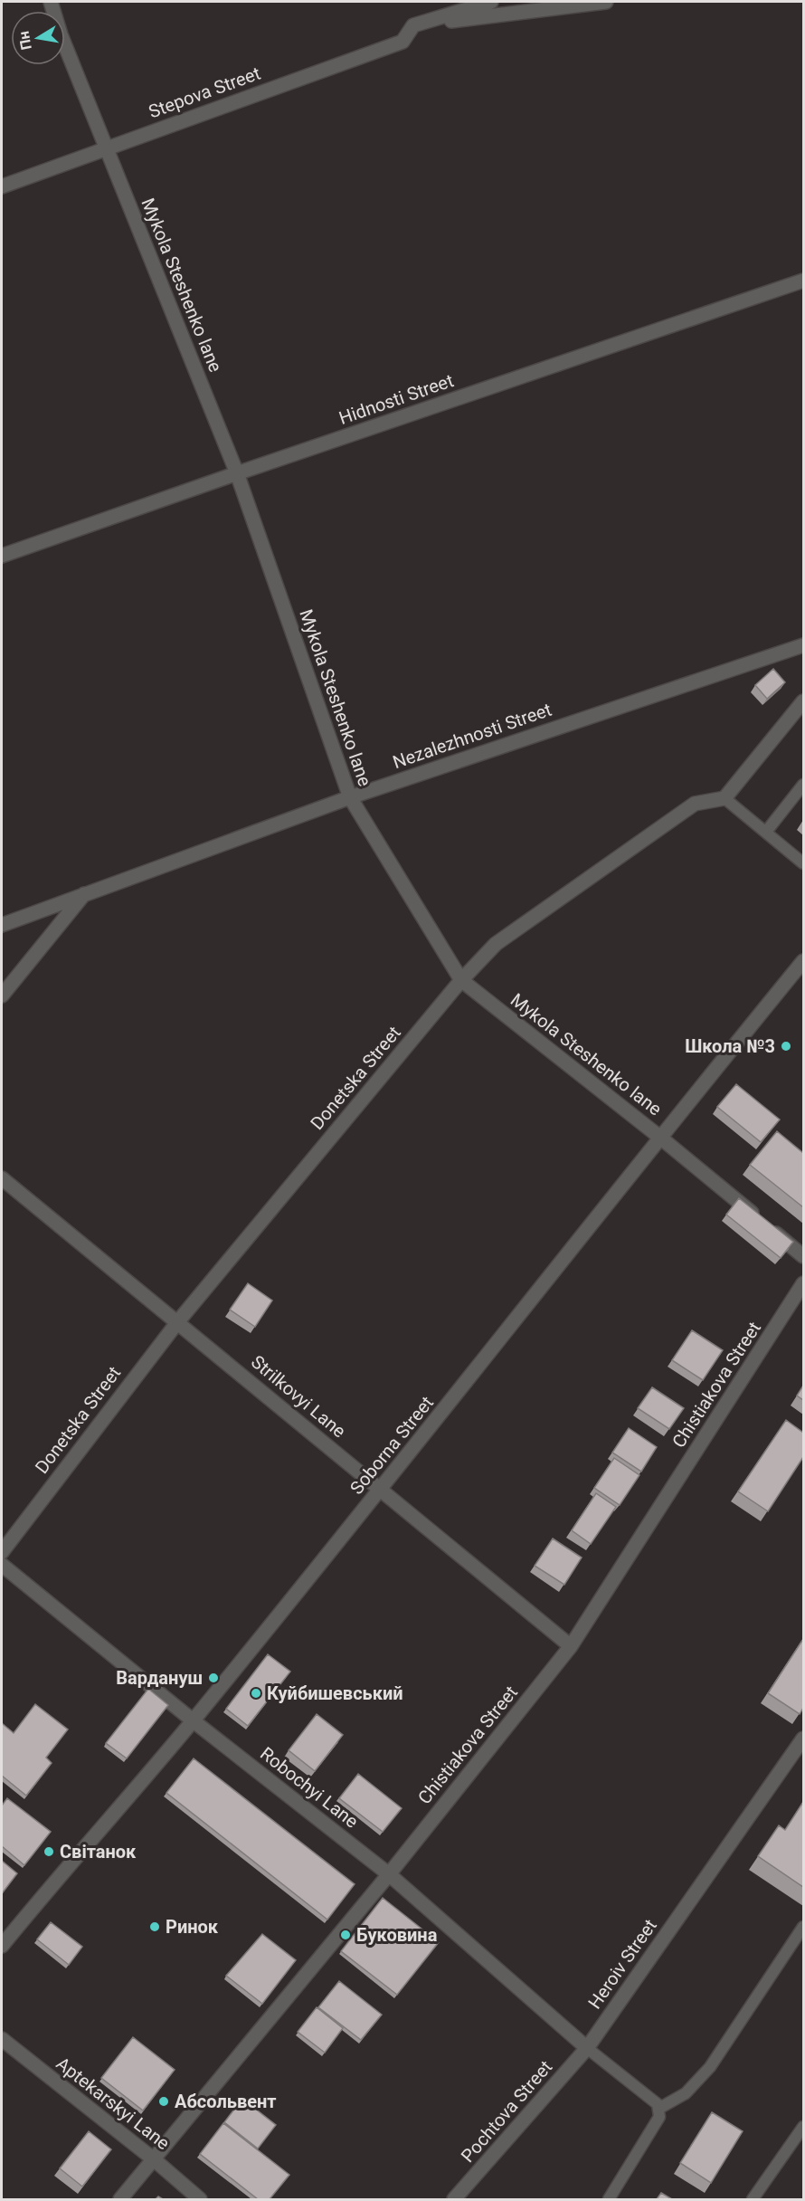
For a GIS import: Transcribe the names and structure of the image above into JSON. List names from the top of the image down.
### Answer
{
  "streets": {
    "street": [
      "Stepova Street",
      "Mykola Steshenko lane",
      "Hidnosti Street",
      "Nezalezhnosti Street",
      "Donetska Street",
      "Chistiakova Street",
      "Strilkovyi Lane",
      "Soborna Street",
      "Robochyi Lane",
      "Heroiv Street",
      "Aptekarskyi Lane",
      "Pochtova Street"
    ]
  },
  "crossings": [
    ["Stepova Street", "Mykola Steshenko lane"],
    ["Mykola Steshenko lane", "Hidnosti Street"],
    ["Mykola Steshenko lane", "Nezalezhnosti Street"],
    ["Mykola Steshenko lane", "Donetska Street"],
    ["Mykola Steshenko lane", "Soborna Street"],
    ["Donetska Street", "Strilkovyi Lane"],
    ["Chistiakova Street", "Strilkovyi Lane"],
    ["Chistiakova Street", "Robochyi Lane"],
    ["Chistiakova Street", "Aptekarskyi Lane"],
    ["Strilkovyi Lane", "Soborna Street"],
    ["Soborna Street", "Robochyi Lane"],
    ["Robochyi Lane", "Heroiv Street"],
    ["Robochyi Lane", "Pochtova Street"],
    ["Heroiv Street", "Pochtova Street"]
  ],
  "places": [
    "Школа №3",
    "Вардануш",
    "Куйбишевський",
    "Світанок",
    "Ринок",
    "Буковина",
    "Абсольвент"
  ],
  "north": "left"
}
